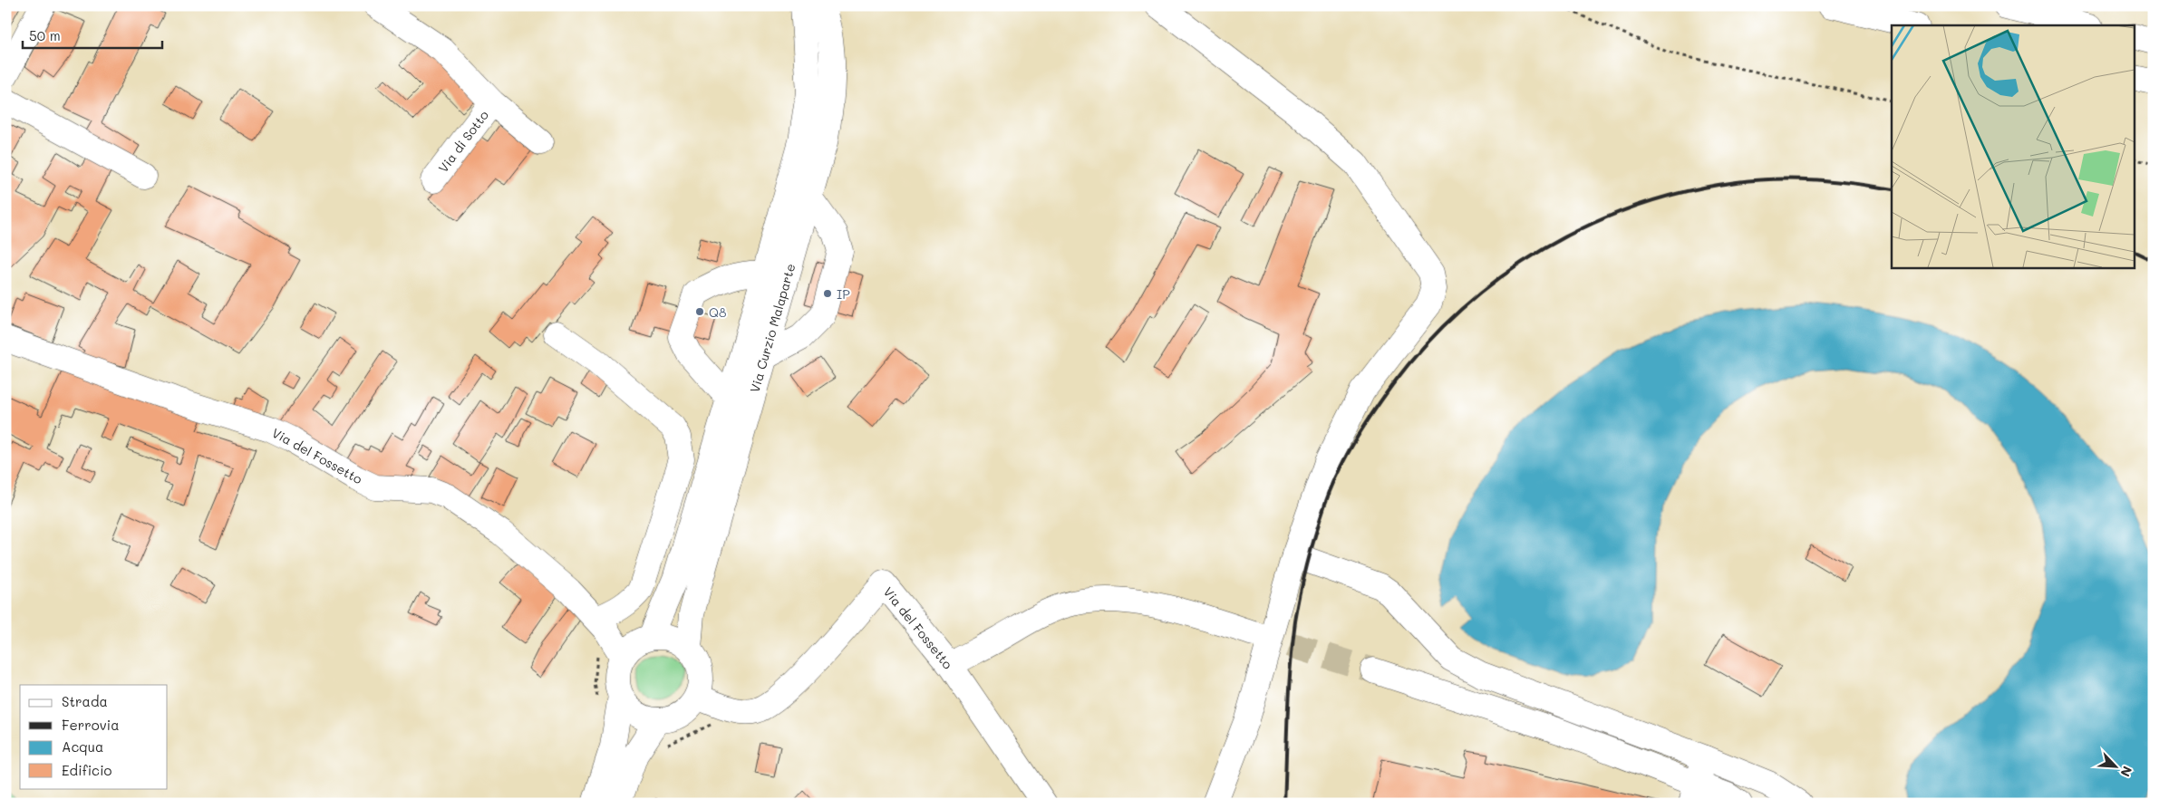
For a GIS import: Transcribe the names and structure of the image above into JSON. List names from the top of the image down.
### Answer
{
  "streets": {
    "main road": ["Via di Sotto", "Via Curzio Malaparte", "Via del Fossetto"]
  },
  "crossings": [
    ["Via Curzio Malaparte", "Via del Fossetto"]
  ],
  "places": ["IP", "Q8"],
  "legend": [
    "Strada",
    "Ferrovia",
    "Acqua",
    "Edificio"
  ],
  "scale_bar": "50 m",
  "north": "bottom right"
}
